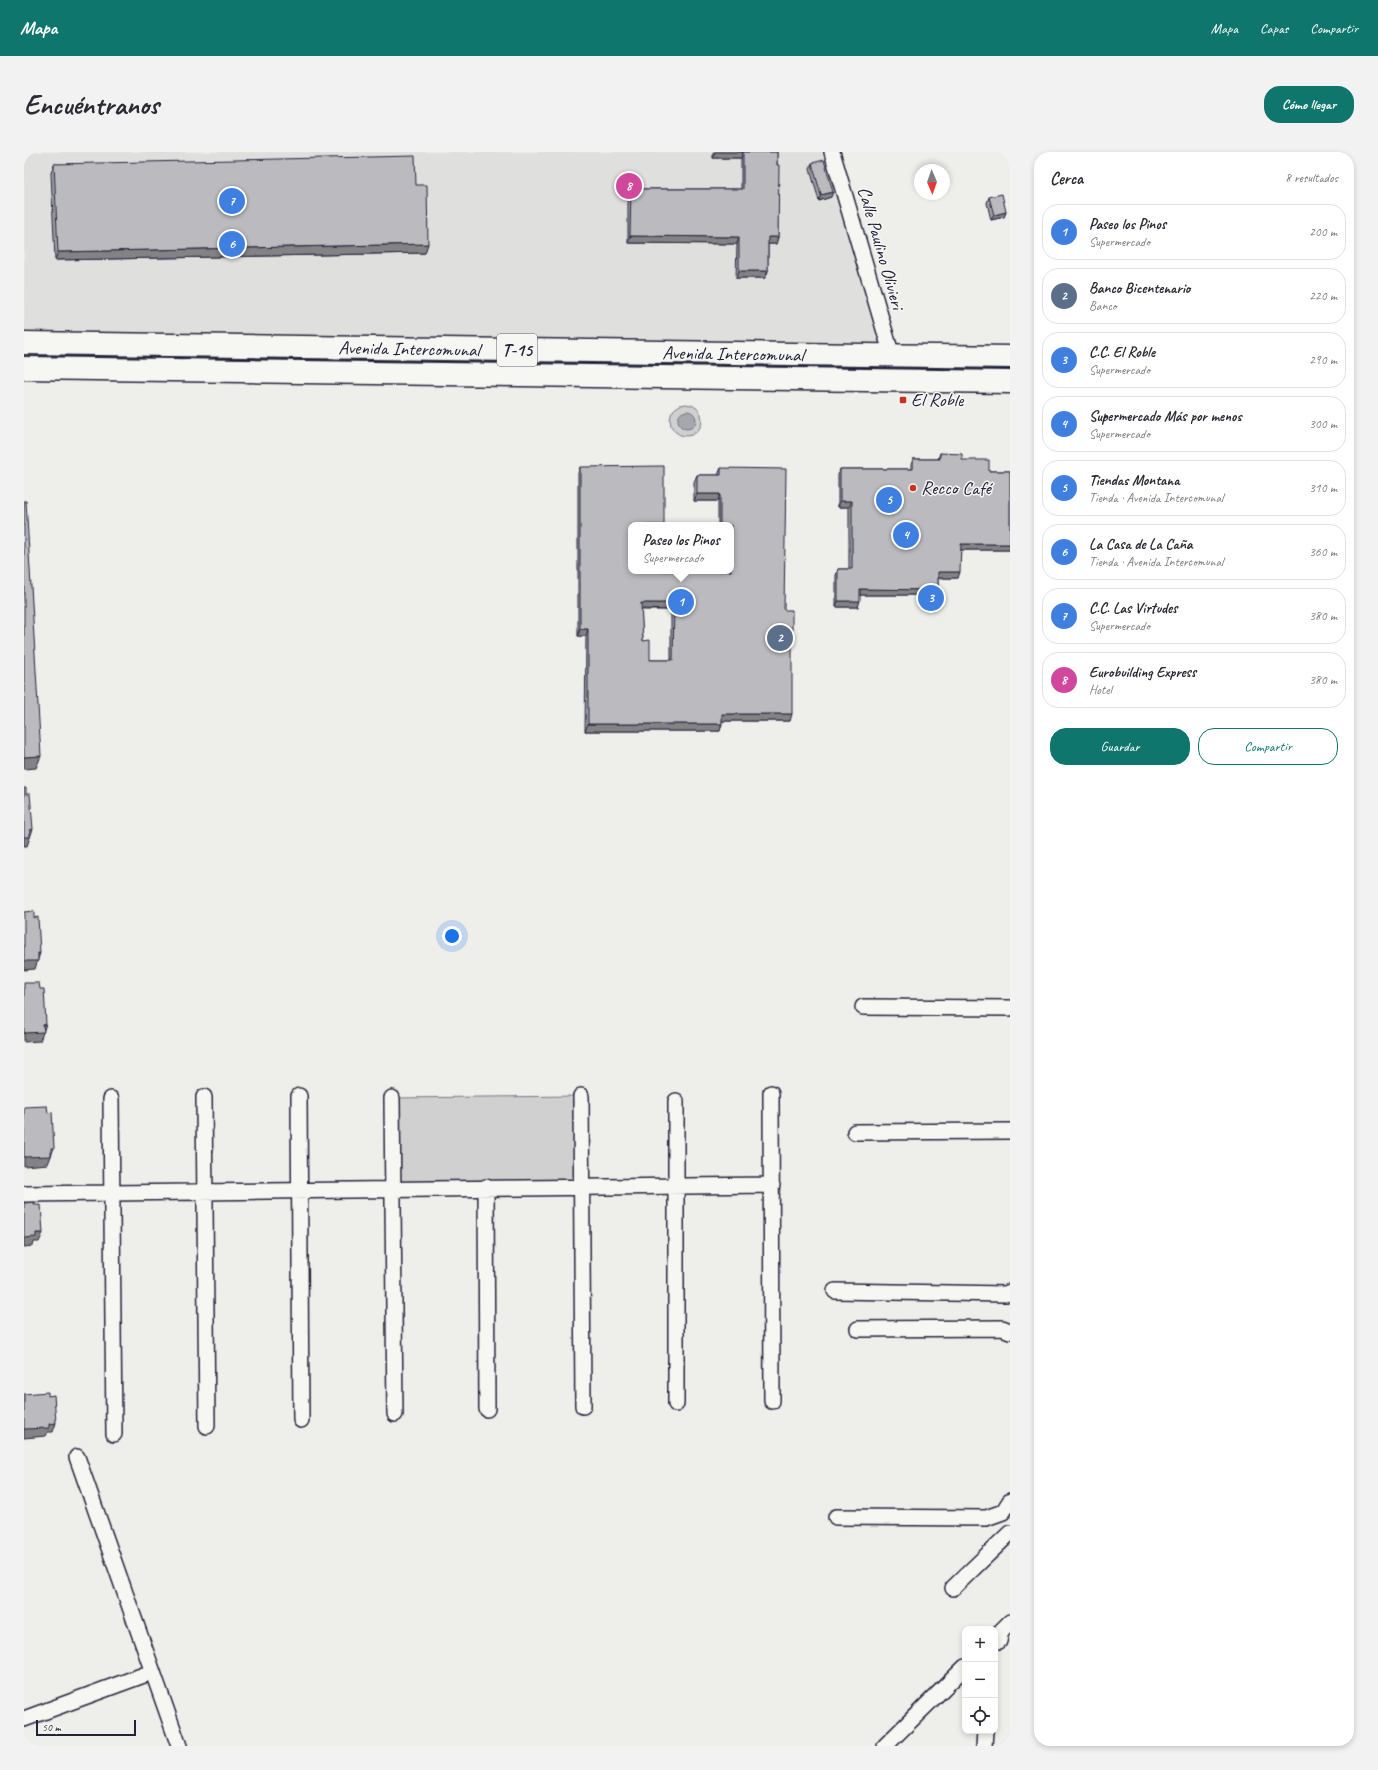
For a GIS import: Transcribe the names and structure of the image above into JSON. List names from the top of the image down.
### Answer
{
  "streets": {
    "main road": ["Avenida Intercomunal", "T-15"],
    "street": ["Calle Paulino Olivieri"]
  },
  "crossings": [
    ["Calle Paulino Olivieri", "Avenida Intercomunal"]
  ],
  "places": {
    "transit": ["El Roble"],
    "other": ["Recco Café"]
  },
  "scale_bar": "50 m",
  "north": "bottom",
  "page": {
    "header": "Mapa",
    "nav": ["Mapa", "Capas", "Compartir"],
    "buttons": [
      "Cómo llegar",
      ["Guardar", "Compartir"]
    ],
    "title": "Encuéntranos",
    "heading": ["Cerca", "8 resultados"],
    "pins": [
      "8",
      "7",
      "6",
      "5",
      "4",
      "3",
      "1",
      "2"
    ],
    "list": [
      {
        "mark": "1",
        "name": "Paseo los Pinos",
        "note": "Supermercado",
        "value": "200 m"
      },
      {
        "mark": "2",
        "name": "Banco Bicentenario",
        "note": "Banco",
        "value": "220 m"
      },
      {
        "mark": "3",
        "name": "C.C. El Roble",
        "note": "Supermercado",
        "value": "290 m"
      },
      {
        "mark": "4",
        "name": "Supermercado Más por menos",
        "note": "Supermercado",
        "value": "300 m"
      },
      {
        "mark": "5",
        "name": "Tiendas Montana",
        "note": "Tienda · Avenida Intercomunal",
        "value": "310 m"
      },
      {
        "mark": "6",
        "name": "La Casa de La Caña",
        "note": "Tienda · Avenida Intercomunal",
        "value": "360 m"
      },
      {
        "mark": "7",
        "name": "C.C. Las Virtudes",
        "note": "Supermercado",
        "value": "380 m"
      },
      {
        "mark": "8",
        "name": "Eurobuilding Express",
        "note": "Hotel",
        "value": "380 m"
      }
    ],
    "popup": ["Paseo los Pinos", "Supermercado"],
    "map_buttons": ["+", "−"],
    "scale": "50 m"
  }
}
